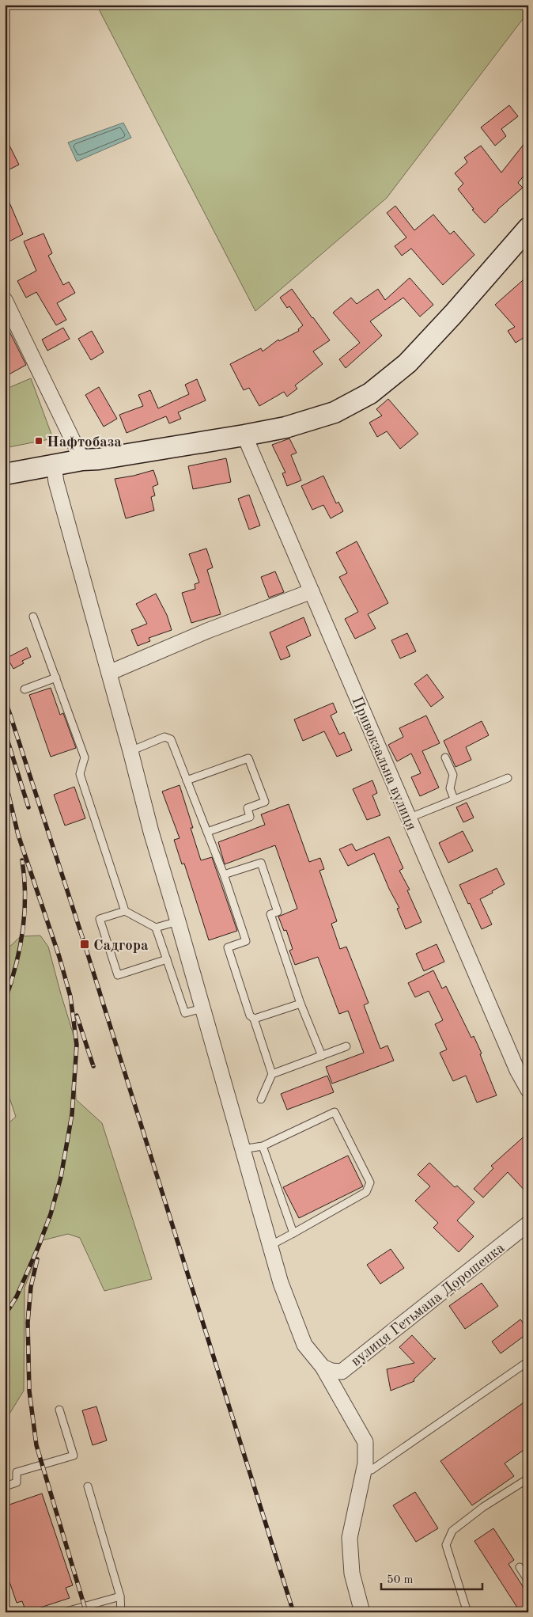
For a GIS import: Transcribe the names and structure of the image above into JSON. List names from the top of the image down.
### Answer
{
  "streets": {
    "street": ["Привокзальна вулиця", "вулиця Гетьмана Дорошенка"]
  },
  "places": {
    "transit": ["Нафтобаза", "Садгора"]
  },
  "scale_bar": "50 m"
}
